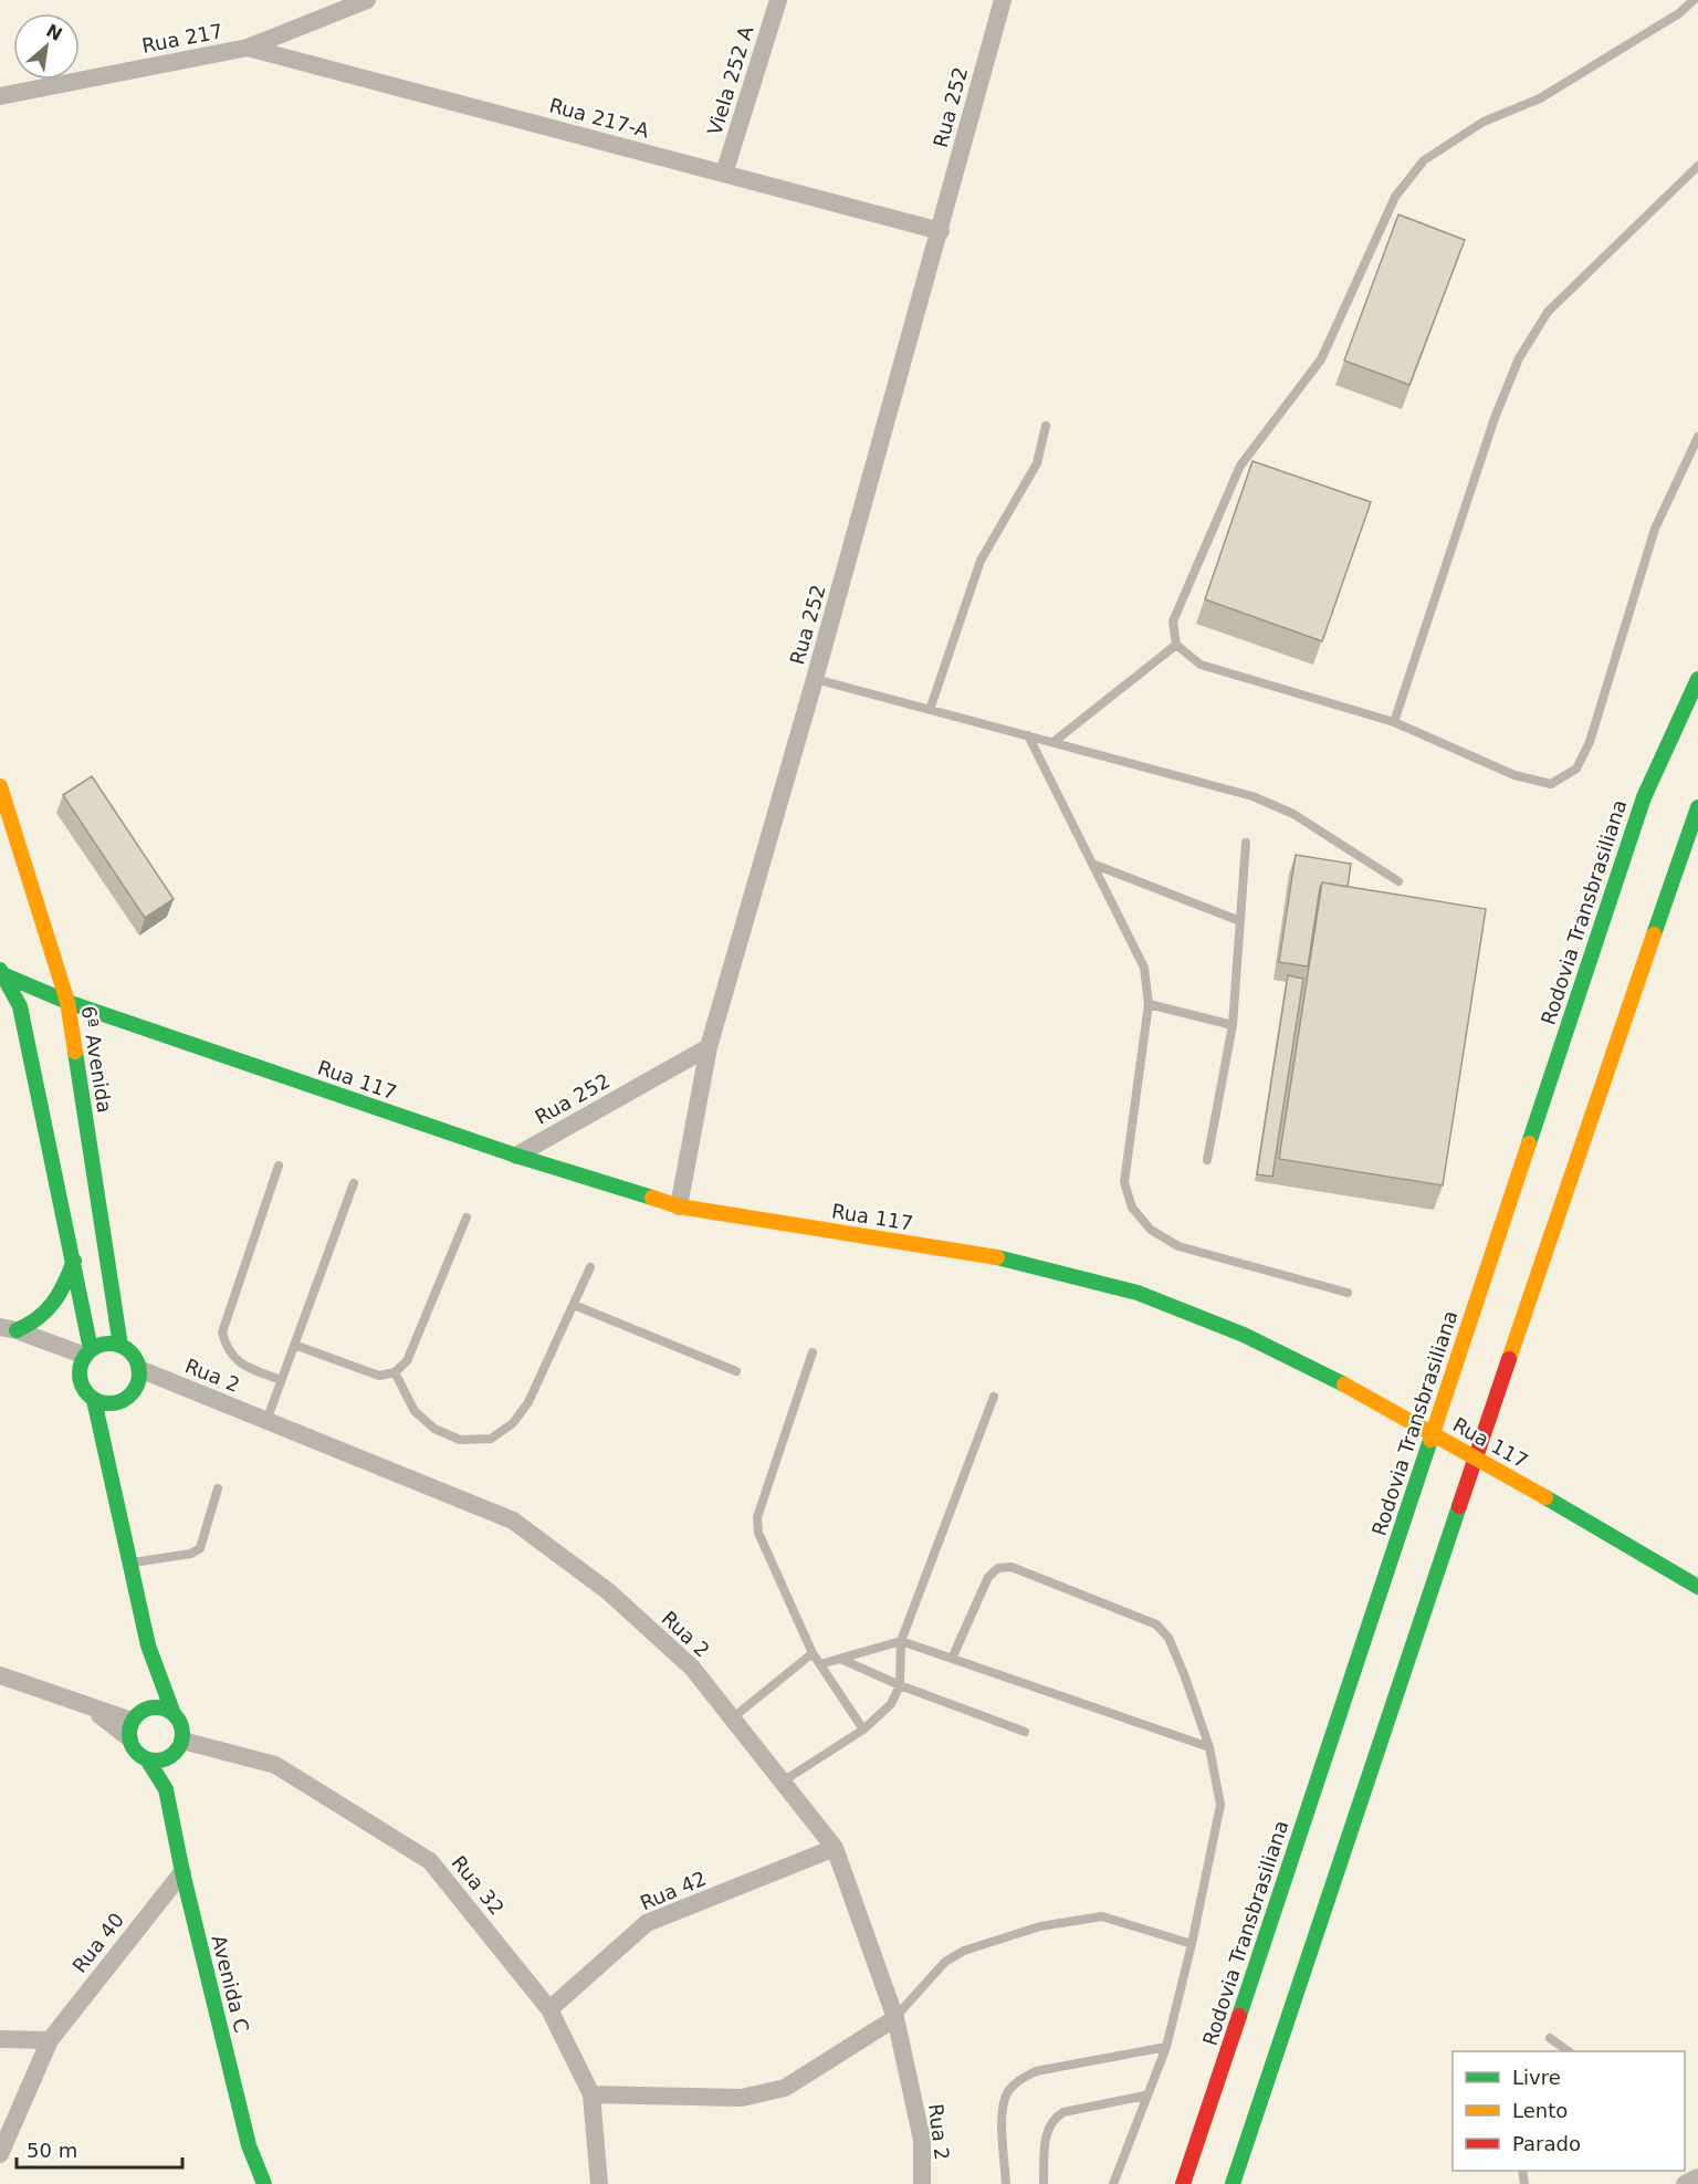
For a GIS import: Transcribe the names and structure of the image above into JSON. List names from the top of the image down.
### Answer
{
  "streets": {
    "main road": [
      "Rodovia Transbrasiliana",
      "6ª Avenida",
      "Rua 117",
      "Avenida C"
    ],
    "street": [
      "Rua 217",
      "Viela 252 A",
      "Rua 252",
      "Rua 217-A",
      "Rua 2",
      "Rua 32",
      "Rua 42",
      "Rua 40"
    ]
  },
  "crossings": [
    ["Rua 217", "Rua 217-A"],
    ["Viela 252 A", "Rua 217-A"],
    ["Rua 252", "Rua 217-A"],
    ["Rua 252", "Rua 117"],
    ["6ª Avenida", "Rua 117"],
    ["6ª Avenida", "Rua 2"],
    ["Rua 2", "Rua 42"],
    ["Rua 32", "Rua 42"],
    ["Rua 32", "Avenida C"],
    ["Rua 40", "Avenida C"]
  ],
  "legend": ["Livre", "Lento", "Parado"],
  "scale_bar": "50 m",
  "north": "top right"
}
